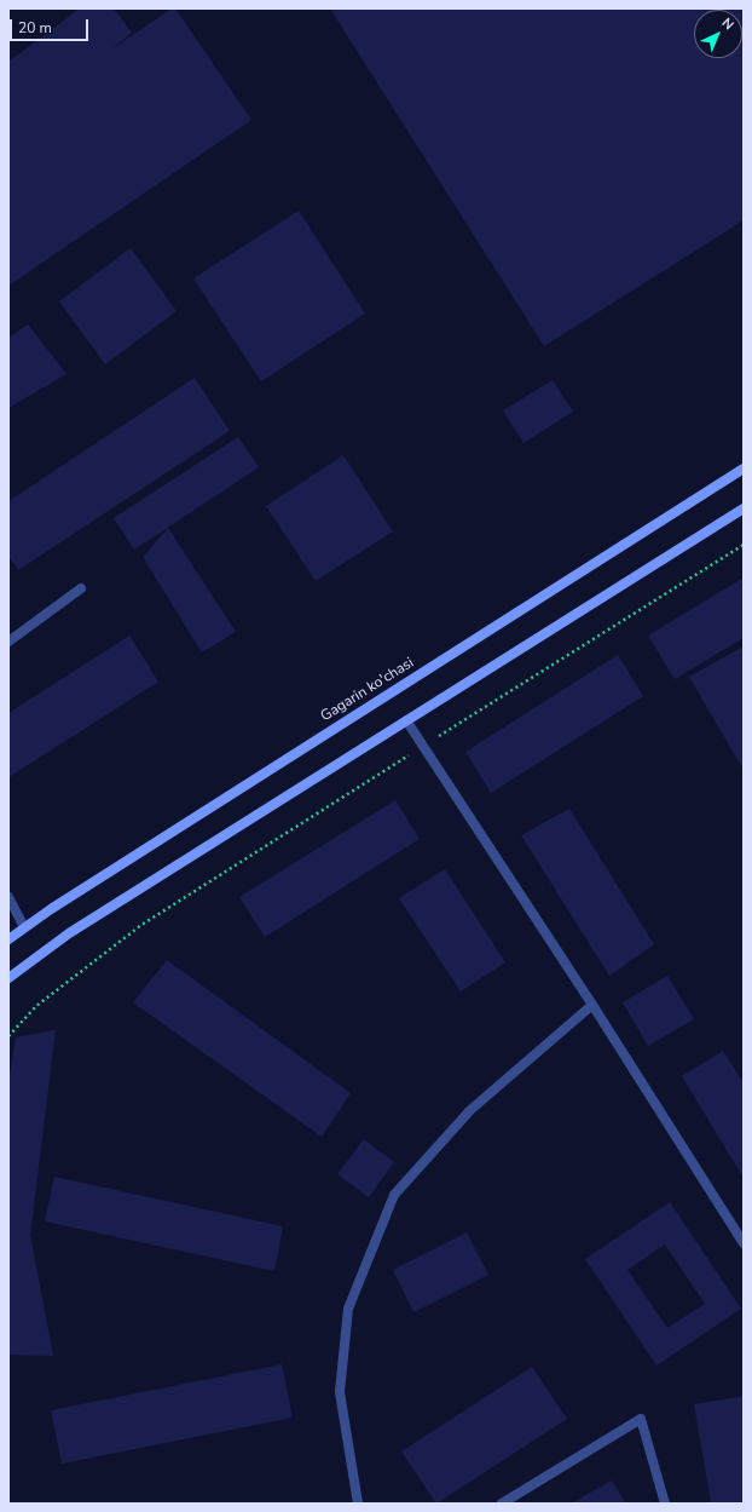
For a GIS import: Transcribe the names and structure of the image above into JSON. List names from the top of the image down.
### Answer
{
  "streets": {
    "main road": ["Gagarin ko'chasi"]
  },
  "scale_bar": "20 m",
  "north": "top right"
}
